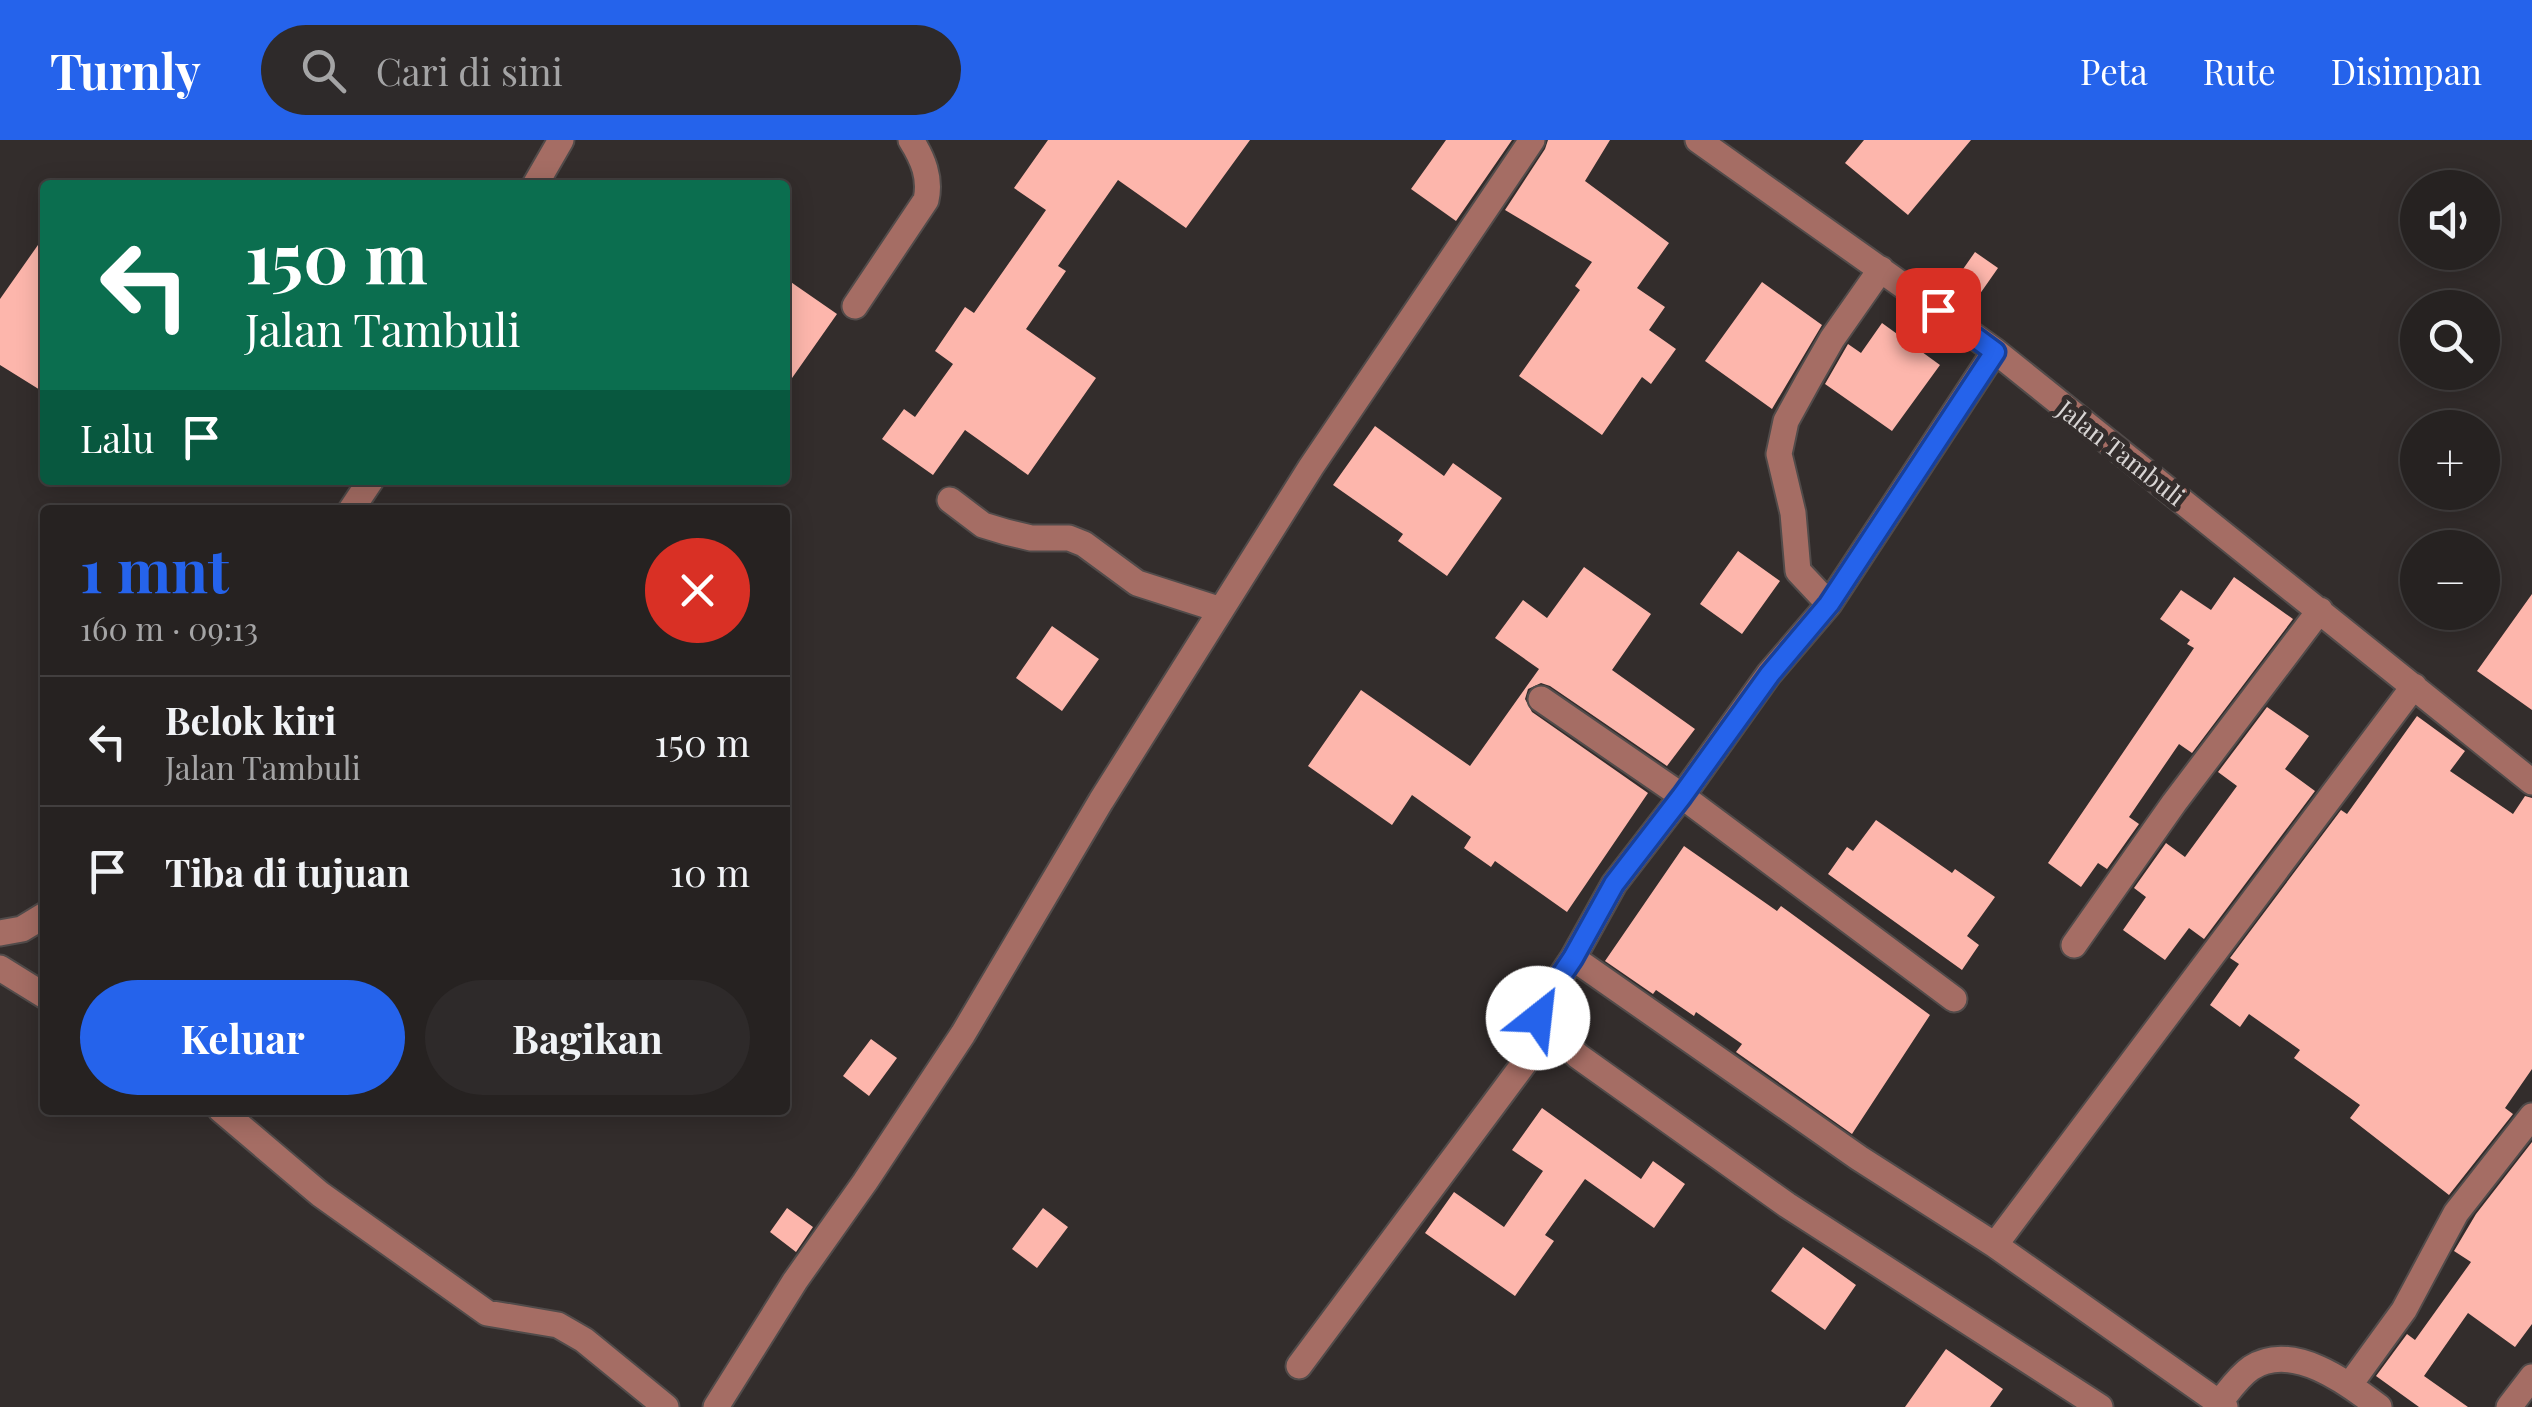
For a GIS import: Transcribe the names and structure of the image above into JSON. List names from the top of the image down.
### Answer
{
  "streets": {
    "street": ["Jalan Tambuli"]
  },
  "page": {
    "header": "Turnly",
    "search": "Cari di sini",
    "nav": ["Peta", "Rute", "Disimpan"],
    "map_buttons": ["+", "−"],
    "turn": ["150 m", "Jalan Tambuli"],
    "then": "Lalu",
    "heading": ["1 mnt", "160 m · 09:13"],
    "list": [
      {
        "name": "Belok kiri",
        "note": "Jalan Tambuli",
        "value": "150 m"
      },
      {
        "name": "Tiba di tujuan",
        "value": "10 m"
      }
    ],
    "buttons": ["Keluar", "Bagikan"]
  }
}
